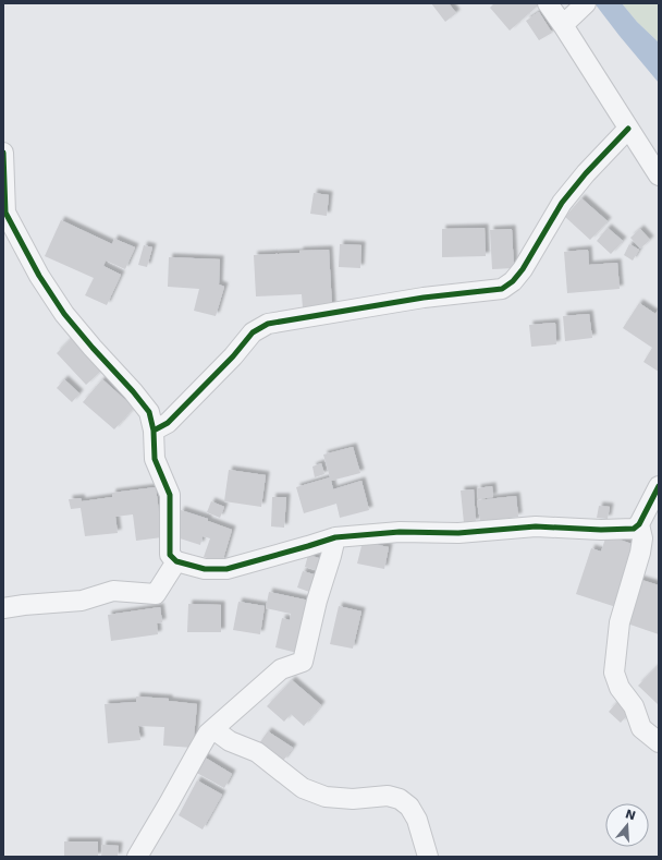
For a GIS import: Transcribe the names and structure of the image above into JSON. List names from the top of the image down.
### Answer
{
  "north": "top"
}
